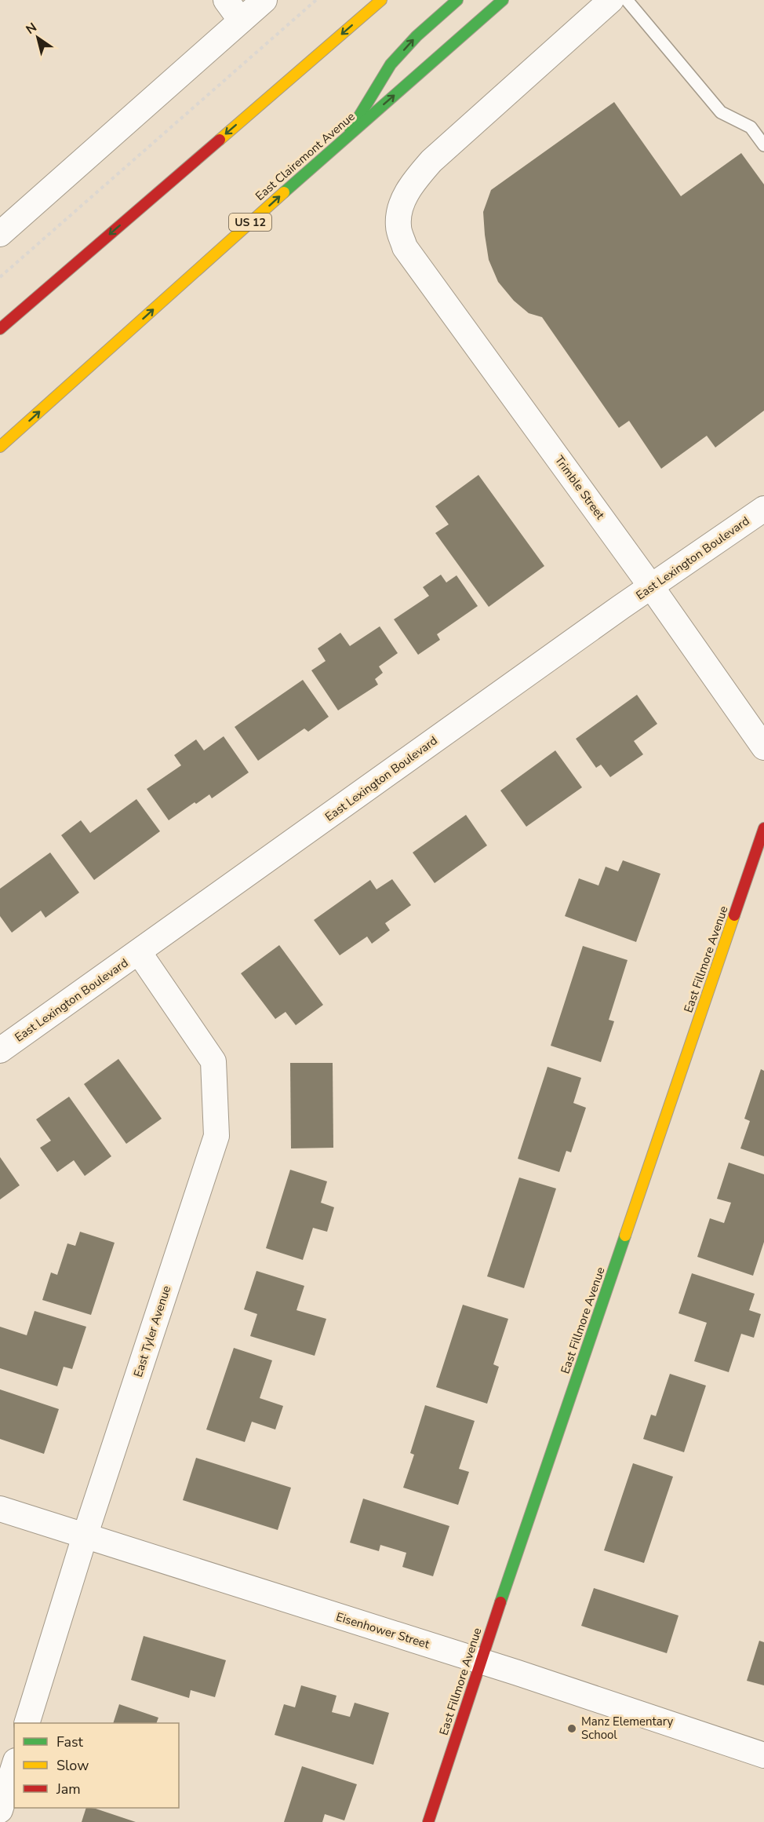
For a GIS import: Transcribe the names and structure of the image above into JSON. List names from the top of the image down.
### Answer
{
  "streets": {
    "street": [
      "East Clairemont Avenue",
      "US 12",
      "Trimble Street",
      "East Lexington Boulevard",
      "East Fillmore Avenue",
      "East Tyler Avenue",
      "Eisenhower Street"
    ]
  },
  "crossings": [
    ["Trimble Street", "East Lexington Boulevard"],
    ["East Lexington Boulevard", "East Tyler Avenue"],
    ["East Fillmore Avenue", "Eisenhower Street"],
    ["East Tyler Avenue", "Eisenhower Street"]
  ],
  "places": ["Manz Elementary School"],
  "legend": ["Fast", "Slow", "Jam"],
  "north": "top left"
}
